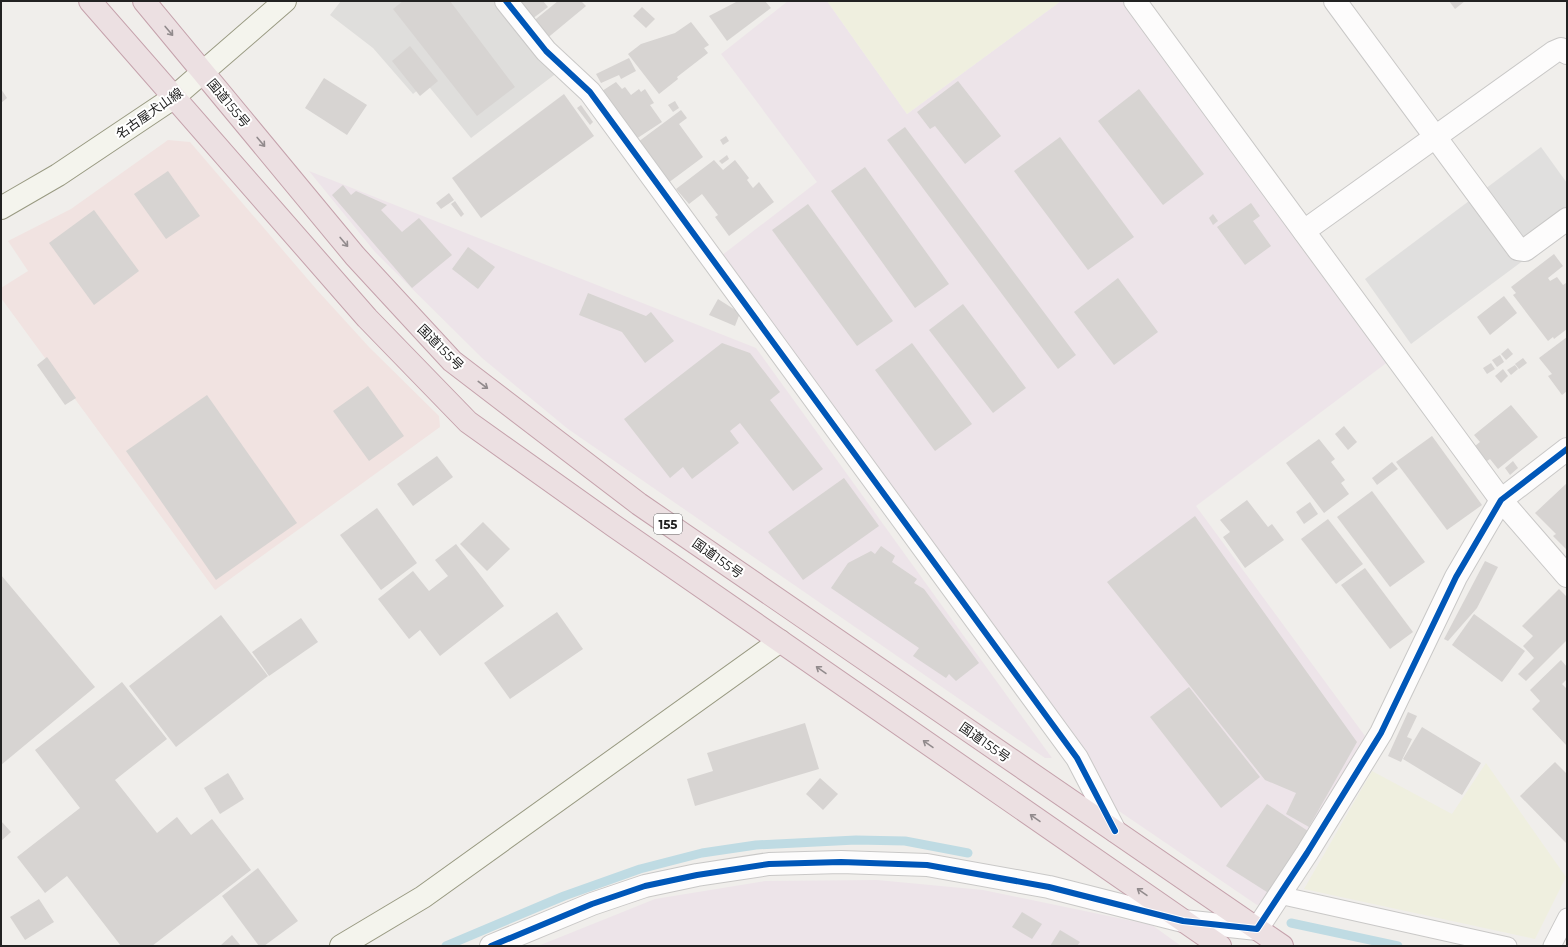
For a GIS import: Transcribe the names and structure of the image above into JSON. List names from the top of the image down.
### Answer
{
  "streets": {
    "highway": ["国道155号", "155"],
    "street": ["名古屋犬山線"]
  },
  "crossings": [
    ["国道155号", "名古屋犬山線"],
    ["名古屋犬山線", "155"]
  ]
}
